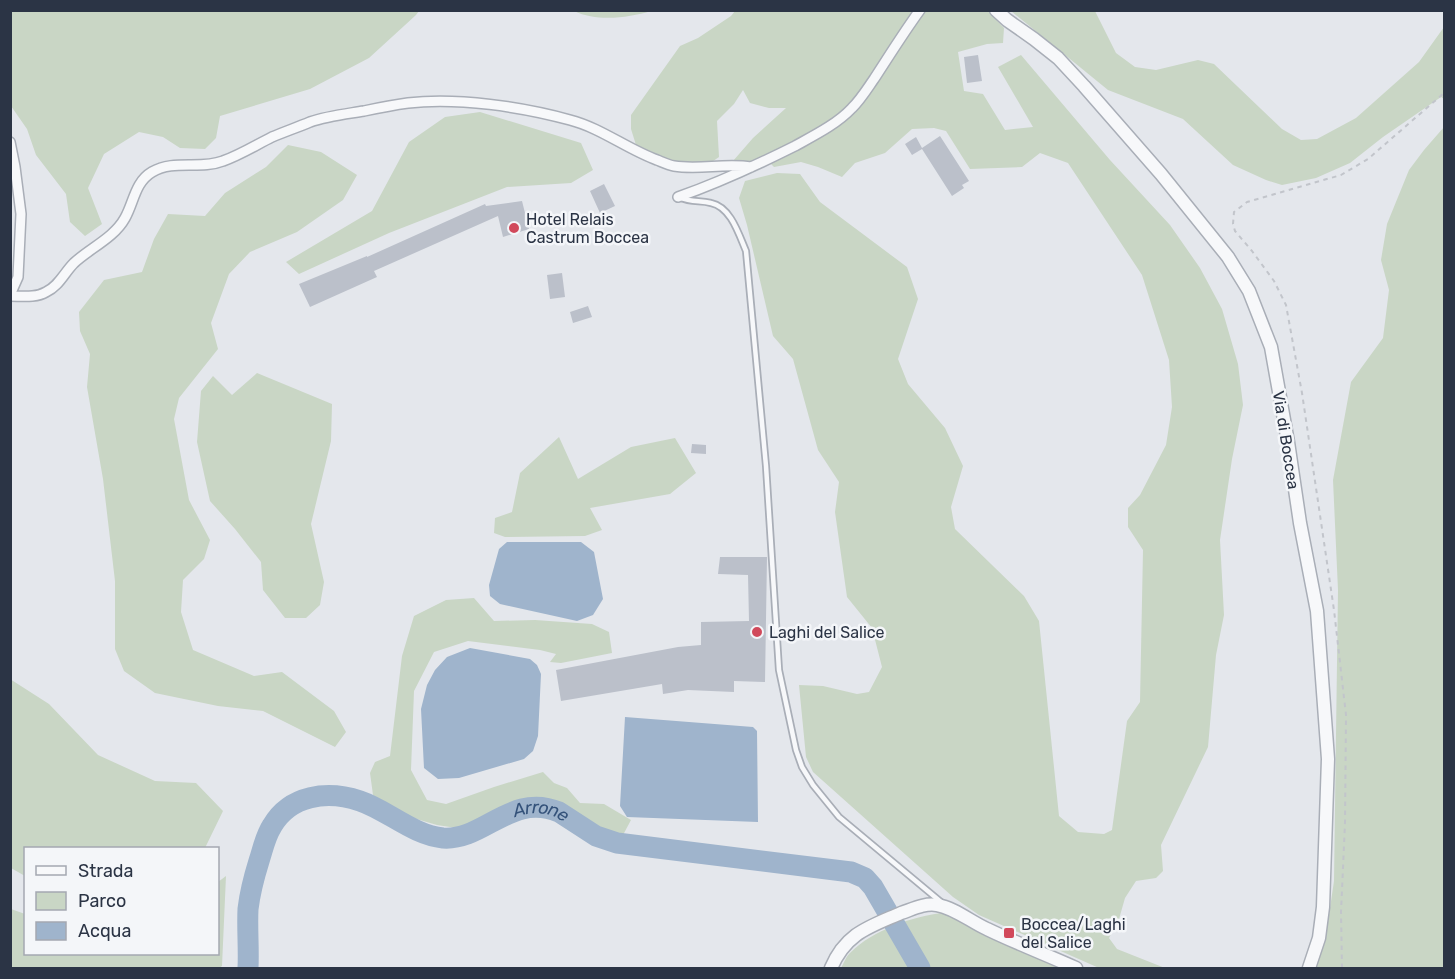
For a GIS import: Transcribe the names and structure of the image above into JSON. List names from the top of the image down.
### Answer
{
  "streets": {
    "street": ["Via di Boccea"]
  },
  "water": ["Arrone"],
  "places": {
    "other": ["Hotel Relais Castrum Boccea", "Laghi del Salice"],
    "transit": ["Boccea/Laghi del Salice"]
  },
  "legend": ["Strada", "Parco", "Acqua"]
}
